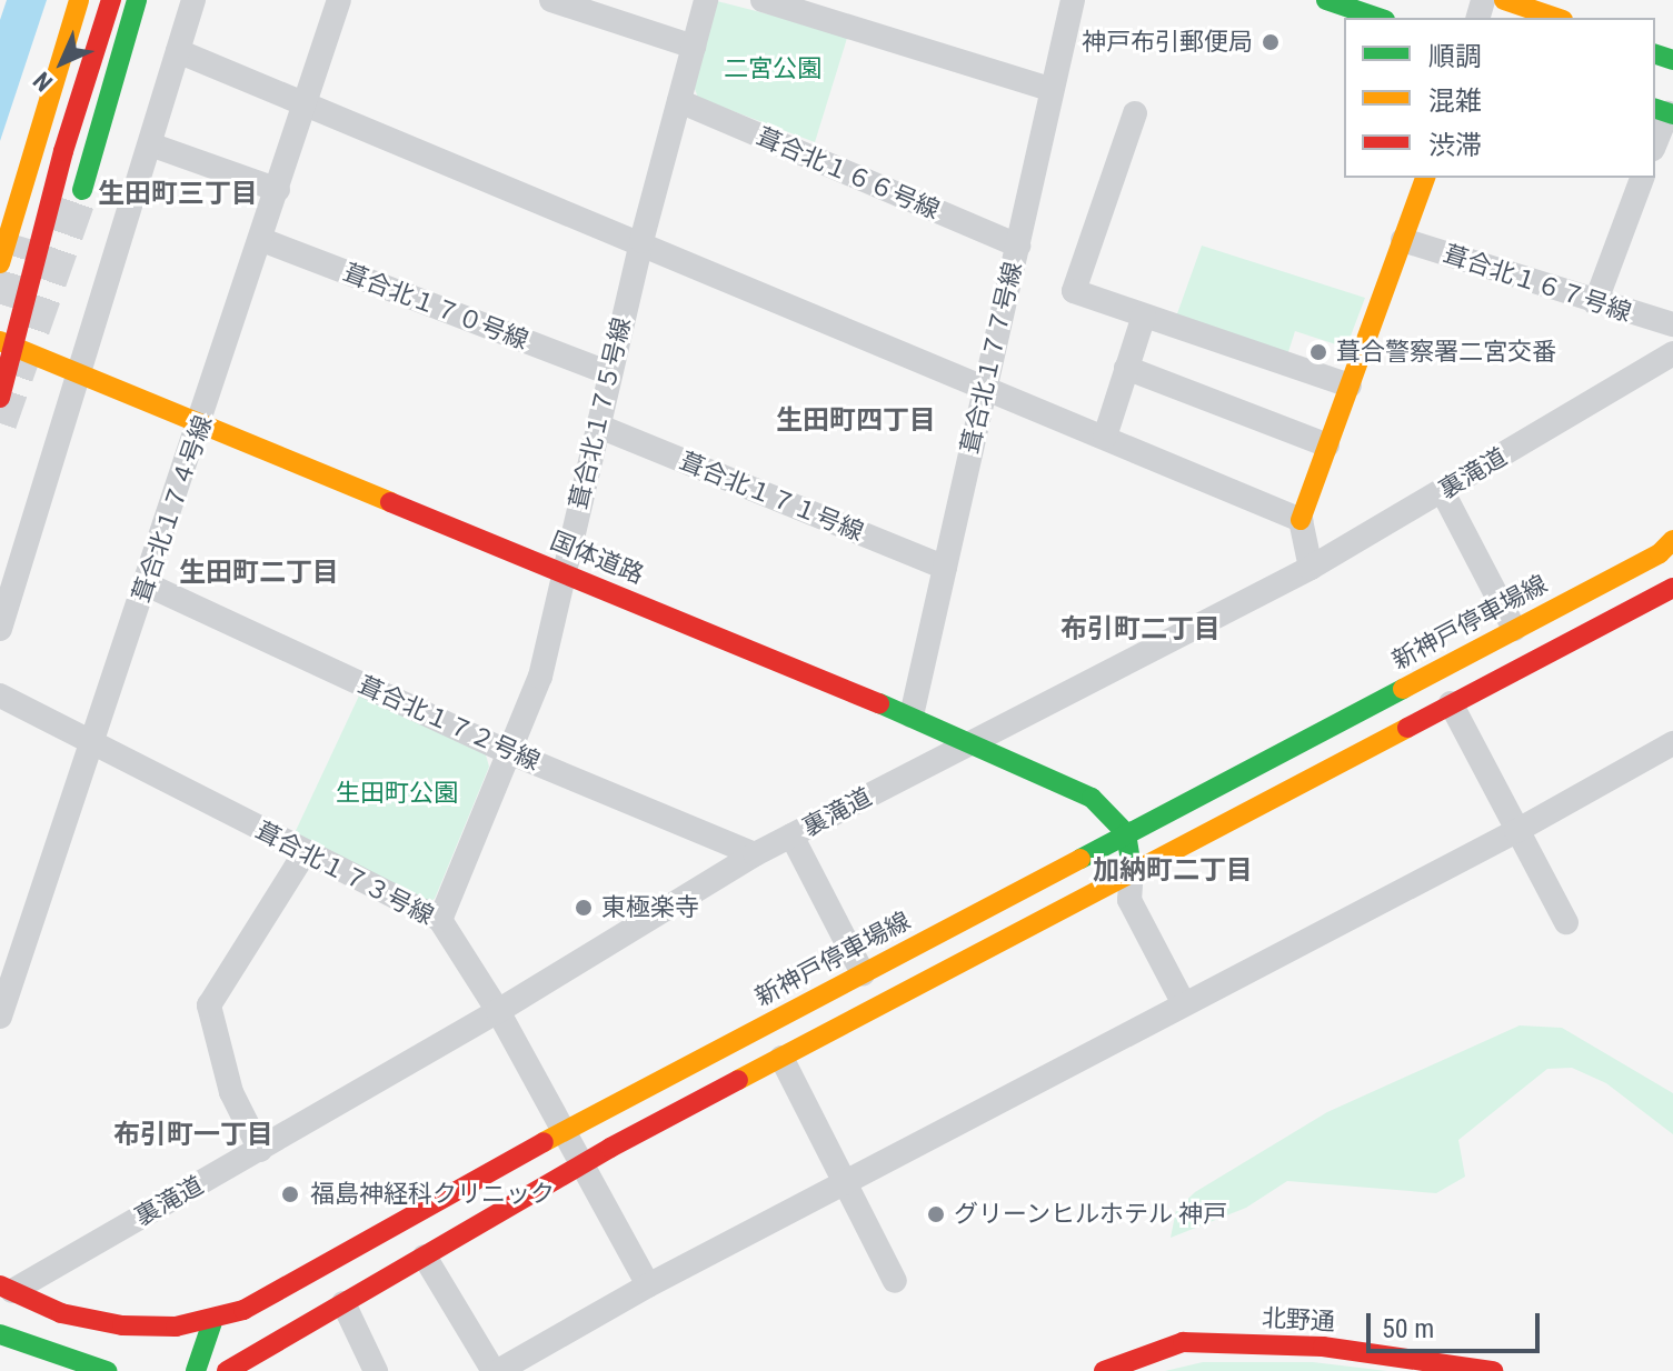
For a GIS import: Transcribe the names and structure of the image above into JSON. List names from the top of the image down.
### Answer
{
  "streets": {
    "main road": ["国体道路", "新神戸停車場線", "北野通"],
    "street": [
      "葺合北１６６号線",
      "葺合北１６７号線",
      "葺合北１７０号線",
      "葺合北１７７号線",
      "葺合北１７５号線",
      "裏滝道",
      "葺合北１７１号線",
      "葺合北１７４号線",
      "葺合北１７２号線",
      "葺合北１７３号線"
    ]
  },
  "crossings": [
    ["葺合北１６６号線", "葺合北１７７号線"],
    ["葺合北１６６号線", "葺合北１７５号線"],
    ["葺合北１７０号線", "葺合北１７５号線"],
    ["葺合北１７０号線", "葺合北１７４号線"],
    ["葺合北１７７号線", "葺合北１７１号線"],
    ["葺合北１７７号線", "国体道路"],
    ["葺合北１７５号線", "葺合北１７１号線"],
    ["葺合北１７５号線", "国体道路"],
    ["葺合北１７５号線", "葺合北１７２号線"],
    ["葺合北１７５号線", "葺合北１７３号線"],
    ["裏滝道", "国体道路"],
    ["裏滝道", "新神戸停車場線"],
    ["裏滝道", "葺合北１７２号線"],
    ["裏滝道", "葺合北１７３号線"],
    ["葺合北１７４号線", "国体道路"],
    ["葺合北１７４号線", "葺合北１７２号線"],
    ["葺合北１７４号線", "葺合北１７３号線"],
    ["国体道路", "新神戸停車場線"],
    ["新神戸停車場線", "葺合北１７３号線"]
  ],
  "districts": [
    "生田町三丁目",
    "生田町四丁目",
    "生田町二丁目",
    "布引町二丁目",
    "加納町二丁目",
    "布引町一丁目"
  ],
  "parks": ["二宮公園", "生田町公園"],
  "places": [
    "神戸布引郵便局",
    "葺合警察署二宮交番",
    "東極楽寺",
    "福島神経科クリニック",
    "グリーンヒルホテル 神戸"
  ],
  "legend": ["順調", "混雑", "渋滞"],
  "scale_bar": "50 m",
  "north": "bottom left"
}
